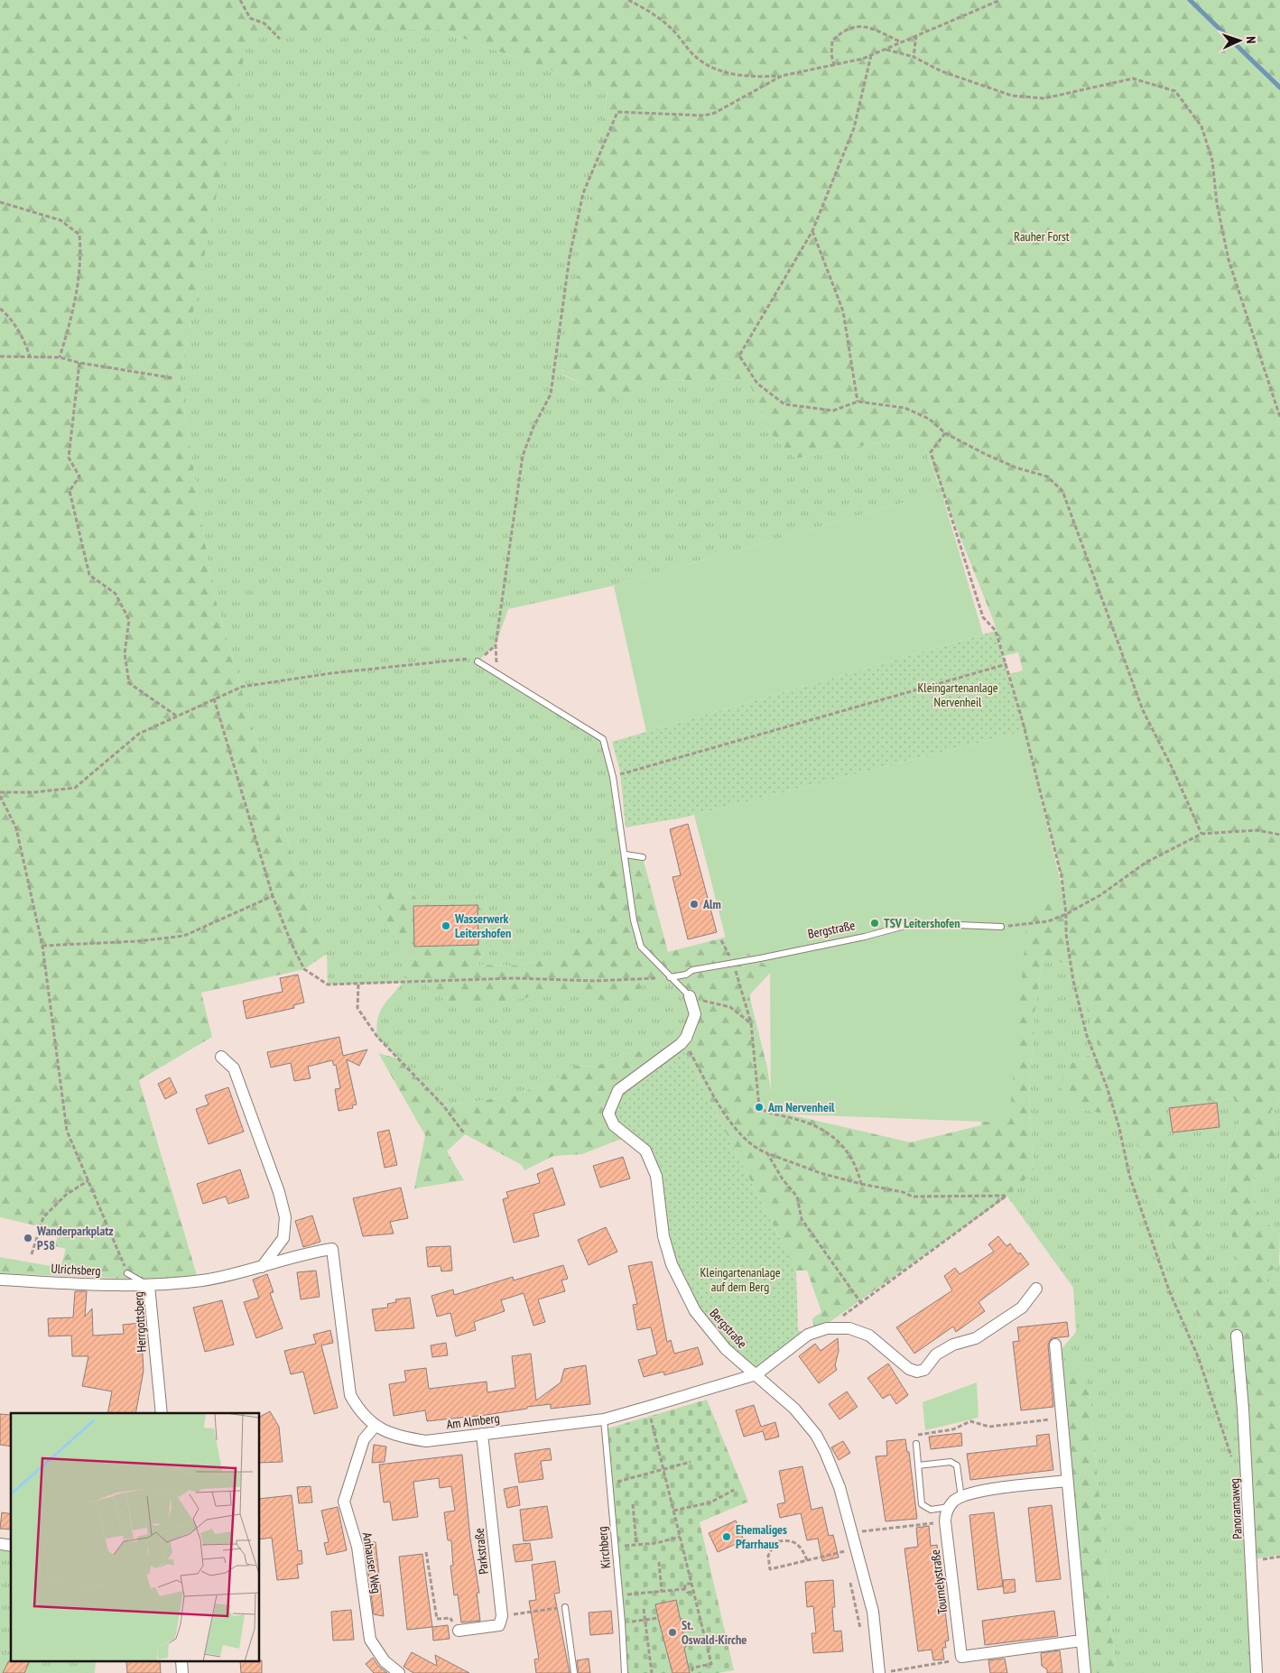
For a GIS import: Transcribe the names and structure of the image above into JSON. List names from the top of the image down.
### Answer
{
  "streets": {
    "street": [
      "Bergstraße",
      "Ulrichsberg",
      "Herrgottsberg",
      "Am Almberg",
      "Panoramaweg",
      "Parkstraße",
      "Anhauser Weg",
      "Tournelystraße"
    ],
    "lane": ["Kirchberg"]
  },
  "crossings": [
    ["Bergstraße", "Am Almberg"],
    ["Ulrichsberg", "Herrgottsberg"],
    ["Herrgottsberg", "Am Almberg"],
    ["Am Almberg", "Kirchberg"],
    ["Am Almberg", "Parkstraße"],
    ["Am Almberg", "Anhauser Weg"]
  ],
  "parks": ["Rauher Forst", "Kleingartenanlage Nervenheil", "Kleingartenanlage auf dem Berg"],
  "places": [
    "Alm",
    "TSV Leitershofen",
    "Wasserwerk Leitershofen",
    "Am Nervenheil",
    "Wanderparkplatz P58",
    "Ehemaliges Pfarrhaus",
    "St. Oswald-Kirche"
  ],
  "north": "right"
}
